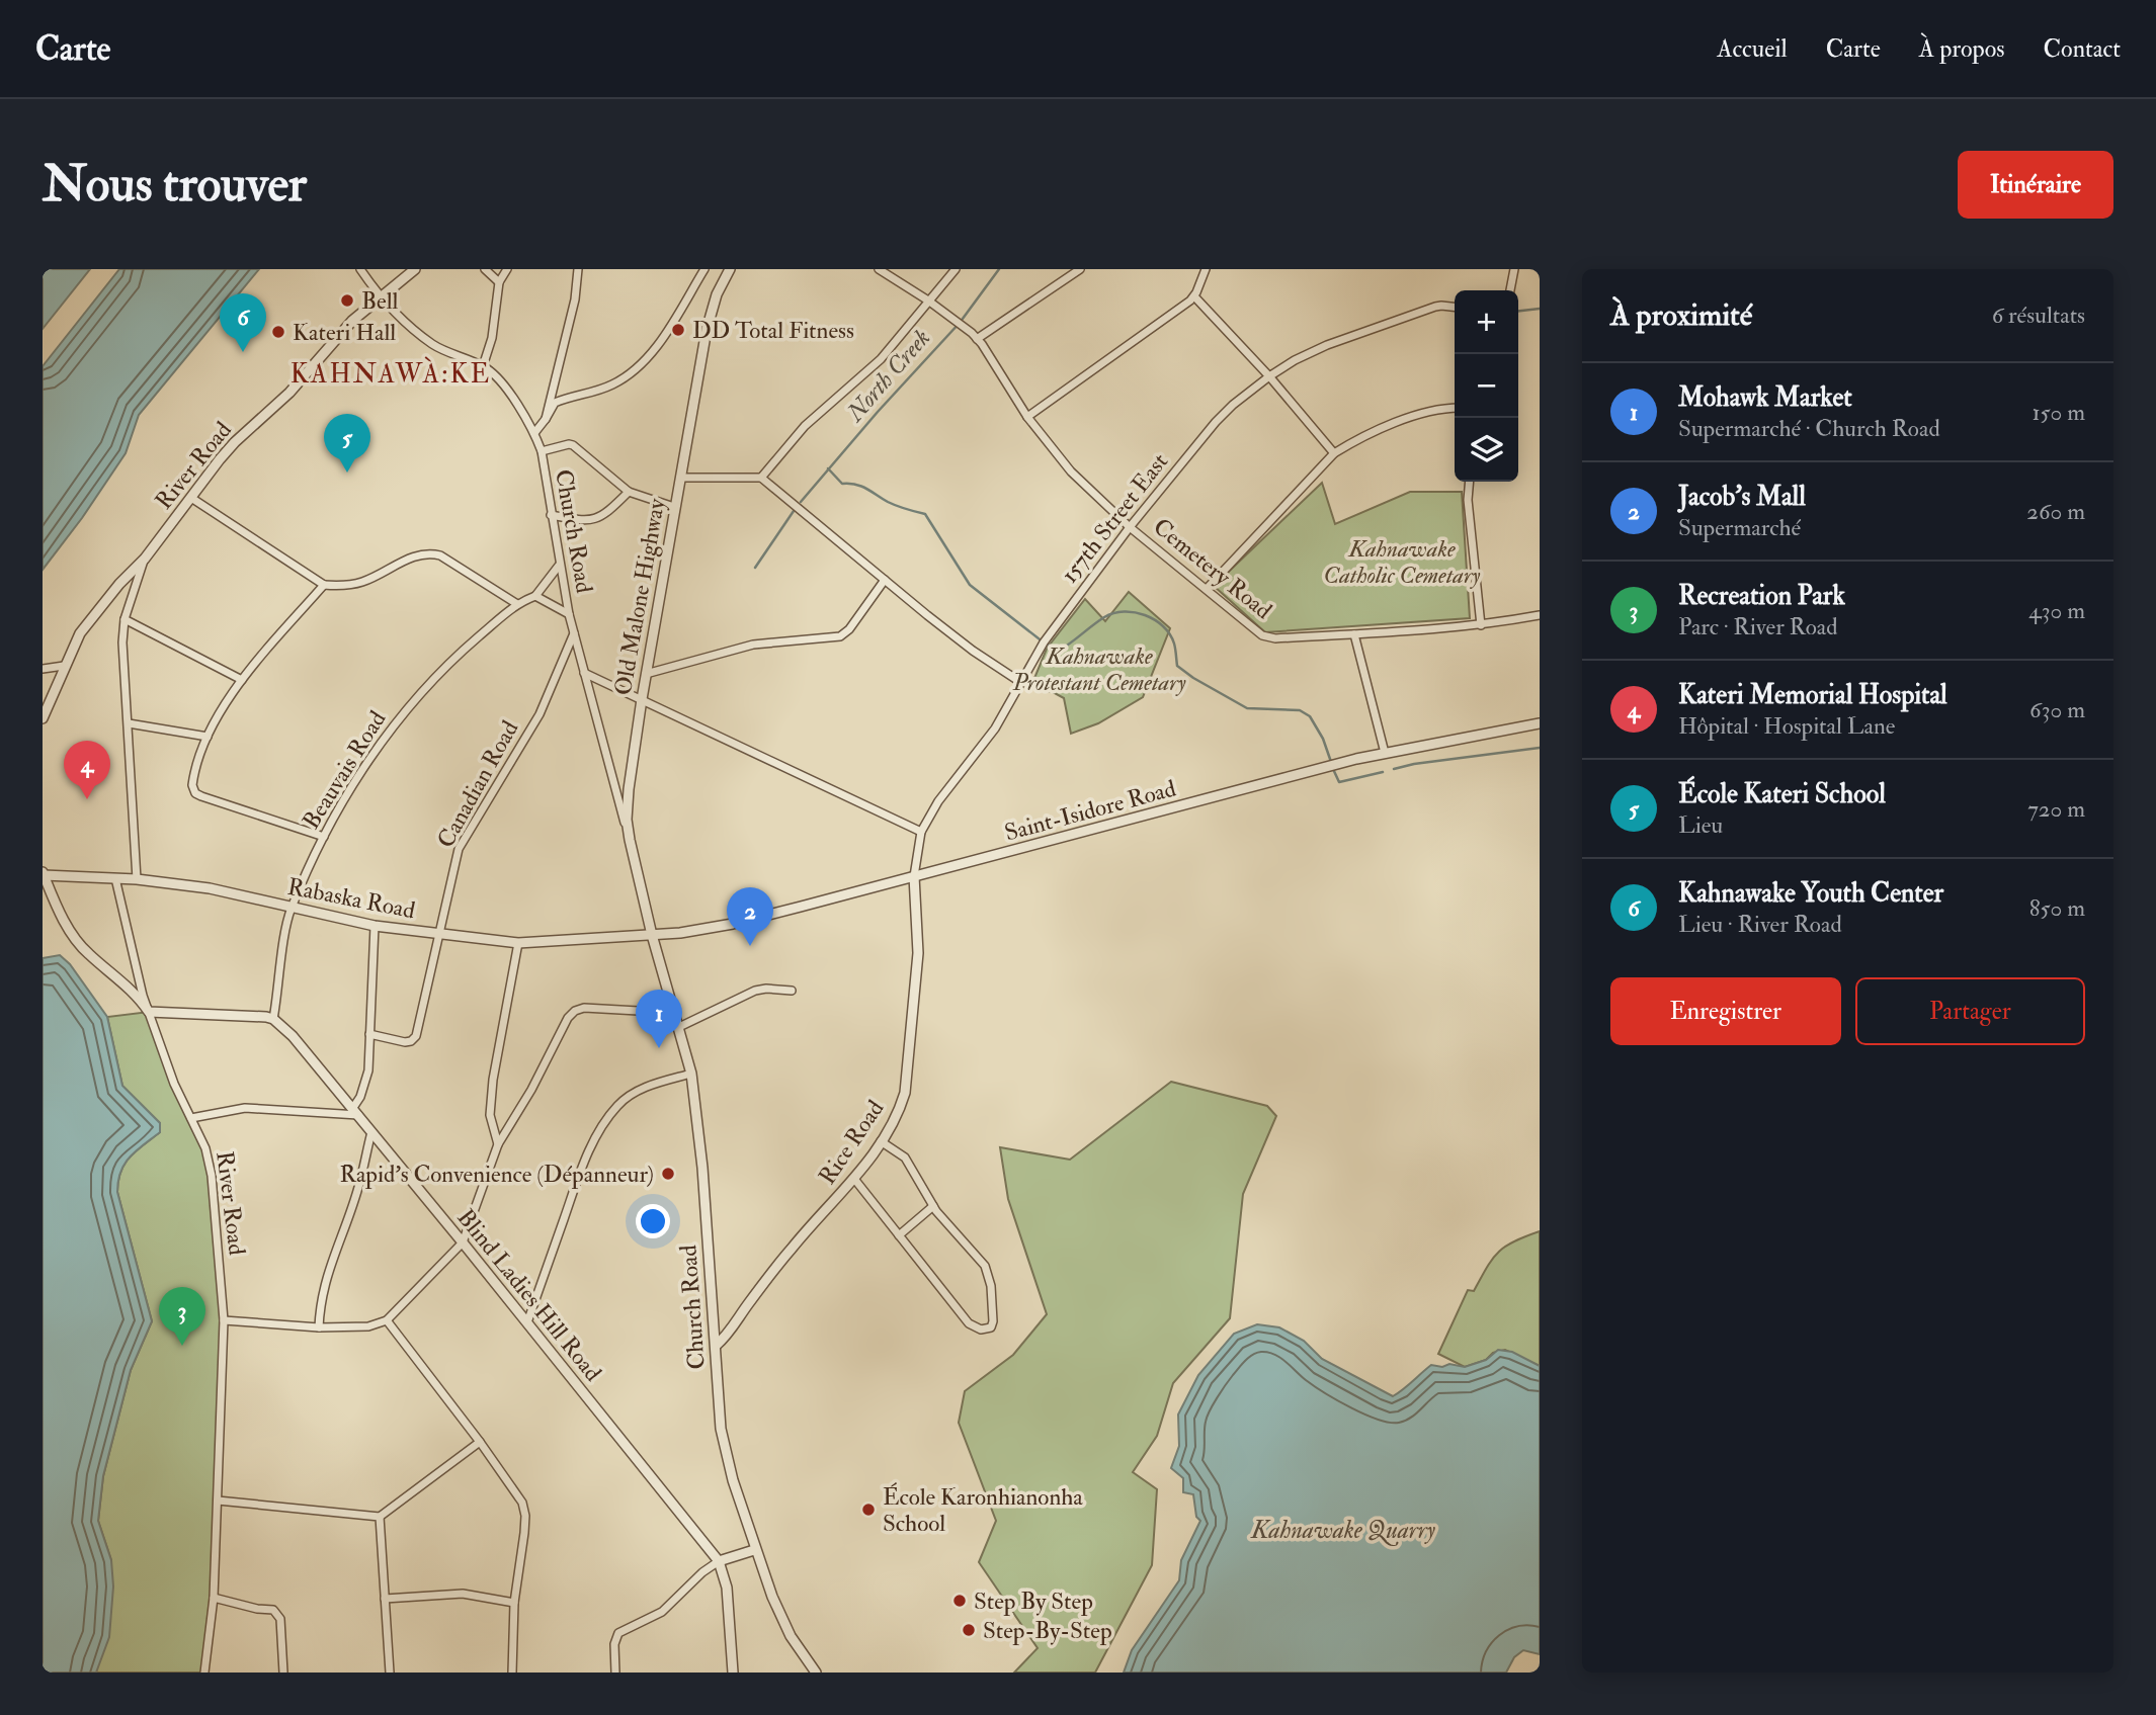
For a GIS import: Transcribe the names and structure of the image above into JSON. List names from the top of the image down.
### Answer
{
  "streets": {
    "street": [
      "River Road",
      "157th Street East",
      "Church Road",
      "Cemetery Road",
      "Old Malone Highway",
      "Beauvais Road",
      "Canadian Road",
      "Saint-Isidore Road",
      "Rabaska Road",
      "Rice Road",
      "Blind Ladies Hill Road"
    ]
  },
  "crossings": [
    ["River Road", "Church Road"],
    ["River Road", "Rabaska Road"],
    ["157th Street East", "Cemetery Road"],
    ["157th Street East", "Saint-Isidore Road"],
    ["157th Street East", "Rice Road"],
    ["Church Road", "Old Malone Highway"],
    ["Church Road", "Beauvais Road"],
    ["Church Road", "Canadian Road"],
    ["Church Road", "Saint-Isidore Road"],
    ["Church Road", "Rabaska Road"],
    ["Church Road", "Rice Road"],
    ["Old Malone Highway", "Saint-Isidore Road"],
    ["Old Malone Highway", "Rabaska Road"],
    ["Beauvais Road", "Rabaska Road"],
    ["Beauvais Road", "Blind Ladies Hill Road"],
    ["Canadian Road", "Rabaska Road"],
    ["Saint-Isidore Road", "Rabaska Road"],
    ["Saint-Isidore Road", "Rice Road"]
  ],
  "districts": ["KAHNAWÀ:KE"],
  "water": ["North Creek", "Kahnawake Quarry"],
  "parks": ["Kahnawake Catholic Cemetary", "Kahnawake Protestant Cemetary"],
  "places": [
    "Bell",
    "DD Total Fitness",
    "Kateri Hall",
    "Rapid's Convenience (Dépanneur)",
    "École Karonhianonha School",
    "Step By Step",
    "Step-By-Step"
  ],
  "page": {
    "header": "Carte",
    "nav": [
      "Accueil",
      "Carte",
      "À propos",
      "Contact"
    ],
    "buttons": [
      "Itinéraire",
      ["Enregistrer", "Partager"]
    ],
    "title": "Nous trouver",
    "heading": ["À proximité", "6 résultats"],
    "map_buttons": ["+", "−"],
    "pins": [
      "6",
      "5",
      "4",
      "2",
      "1",
      "3"
    ],
    "list": [
      {
        "mark": "1",
        "name": "Mohawk Market",
        "note": "Supermarché · Church Road",
        "value": "150 m"
      },
      {
        "mark": "2",
        "name": "Jacob's Mall",
        "note": "Supermarché",
        "value": "260 m"
      },
      {
        "mark": "3",
        "name": "Recreation Park",
        "note": "Parc · River Road",
        "value": "430 m"
      },
      {
        "mark": "4",
        "name": "Kateri Memorial Hospital",
        "note": "Hôpital · Hospital Lane",
        "value": "630 m"
      },
      {
        "mark": "5",
        "name": "École Kateri School",
        "note": "Lieu",
        "value": "720 m"
      },
      {
        "mark": "6",
        "name": "Kahnawake Youth Center",
        "note": "Lieu · River Road",
        "value": "850 m"
      }
    ]
  }
}
